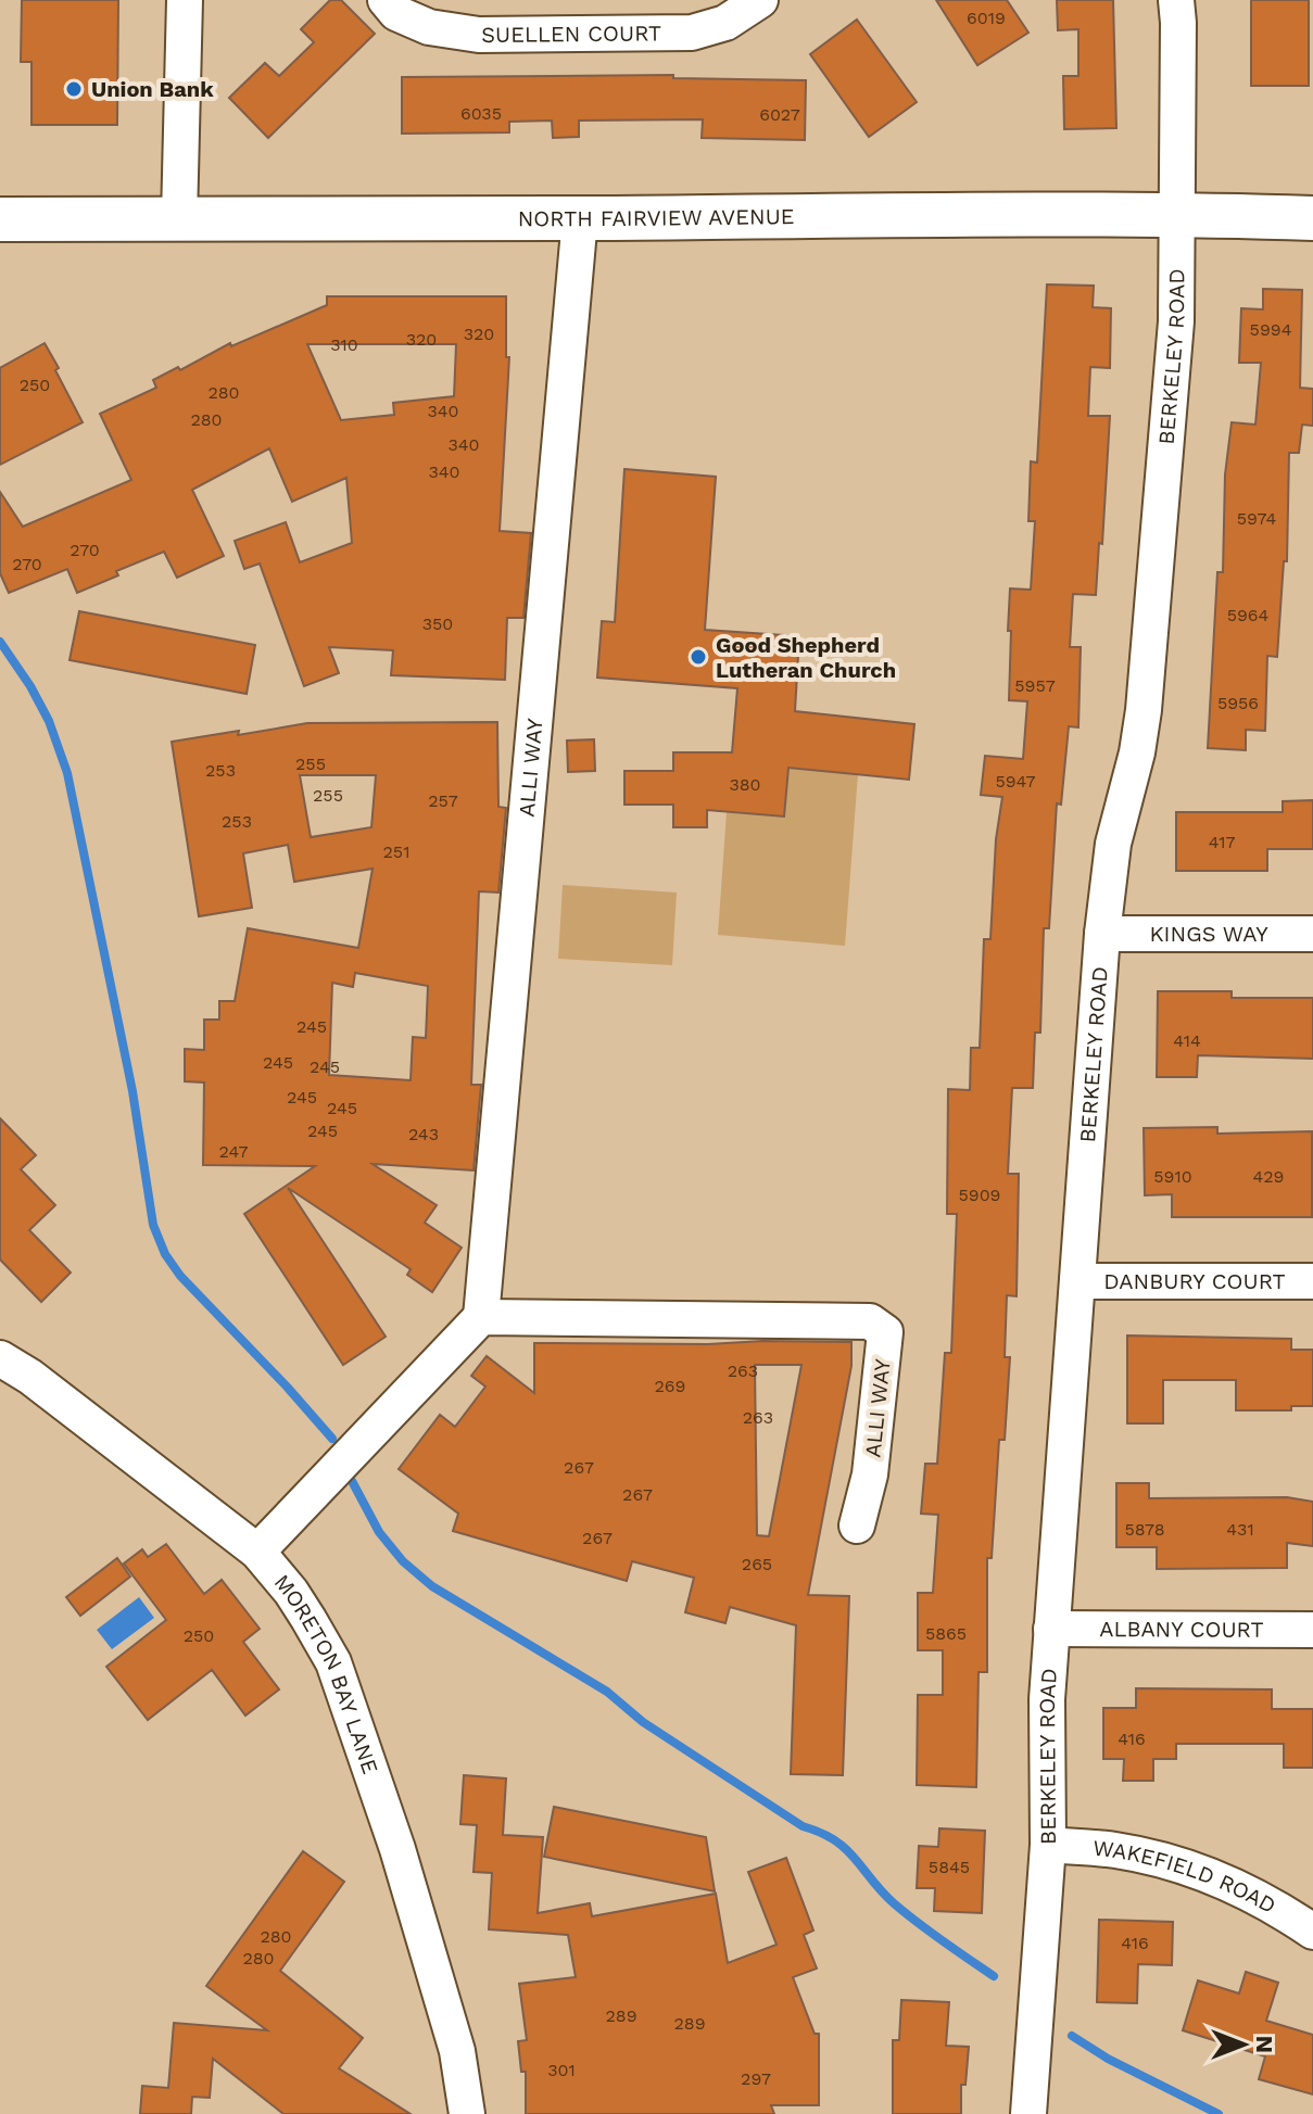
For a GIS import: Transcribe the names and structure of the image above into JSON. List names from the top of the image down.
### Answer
{
  "streets": {
    "main road": ["NORTH FAIRVIEW AVENUE"],
    "street": [
      "SUELLEN COURT",
      "BERKELEY ROAD",
      "ALLI WAY",
      "KINGS WAY",
      "DANBURY COURT",
      "ALBANY COURT",
      "MORETON BAY LANE",
      "WAKEFIELD ROAD"
    ]
  },
  "crossings": [
    ["NORTH FAIRVIEW AVENUE", "BERKELEY ROAD"],
    ["NORTH FAIRVIEW AVENUE", "ALLI WAY"],
    ["BERKELEY ROAD", "KINGS WAY"],
    ["BERKELEY ROAD", "DANBURY COURT"],
    ["BERKELEY ROAD", "ALBANY COURT"],
    ["BERKELEY ROAD", "WAKEFIELD ROAD"]
  ],
  "places": ["Union Bank", "Good Shepherd Lutheran Church"],
  "house_numbers": [
    "6019",
    "6035",
    "6027",
    "5994",
    "320",
    "320",
    "310",
    "250",
    "280",
    "340",
    "280",
    "340",
    "340",
    "5974",
    "270",
    "270",
    "5964",
    "350",
    "5957",
    "5956",
    "255",
    "253",
    "5947",
    "380",
    "255",
    "257",
    "253",
    "417",
    "251",
    "245",
    "414",
    "245",
    "245",
    "245",
    "245",
    "245",
    "243",
    "247",
    "5910",
    "429",
    "5909",
    "263",
    "269",
    "263",
    "267",
    "267",
    "5878",
    "431",
    "267",
    "265",
    "5865",
    "250",
    "416",
    "5845",
    "280",
    "416",
    "280",
    "289",
    "289",
    "301",
    "297"
  ],
  "north": "right"
}
